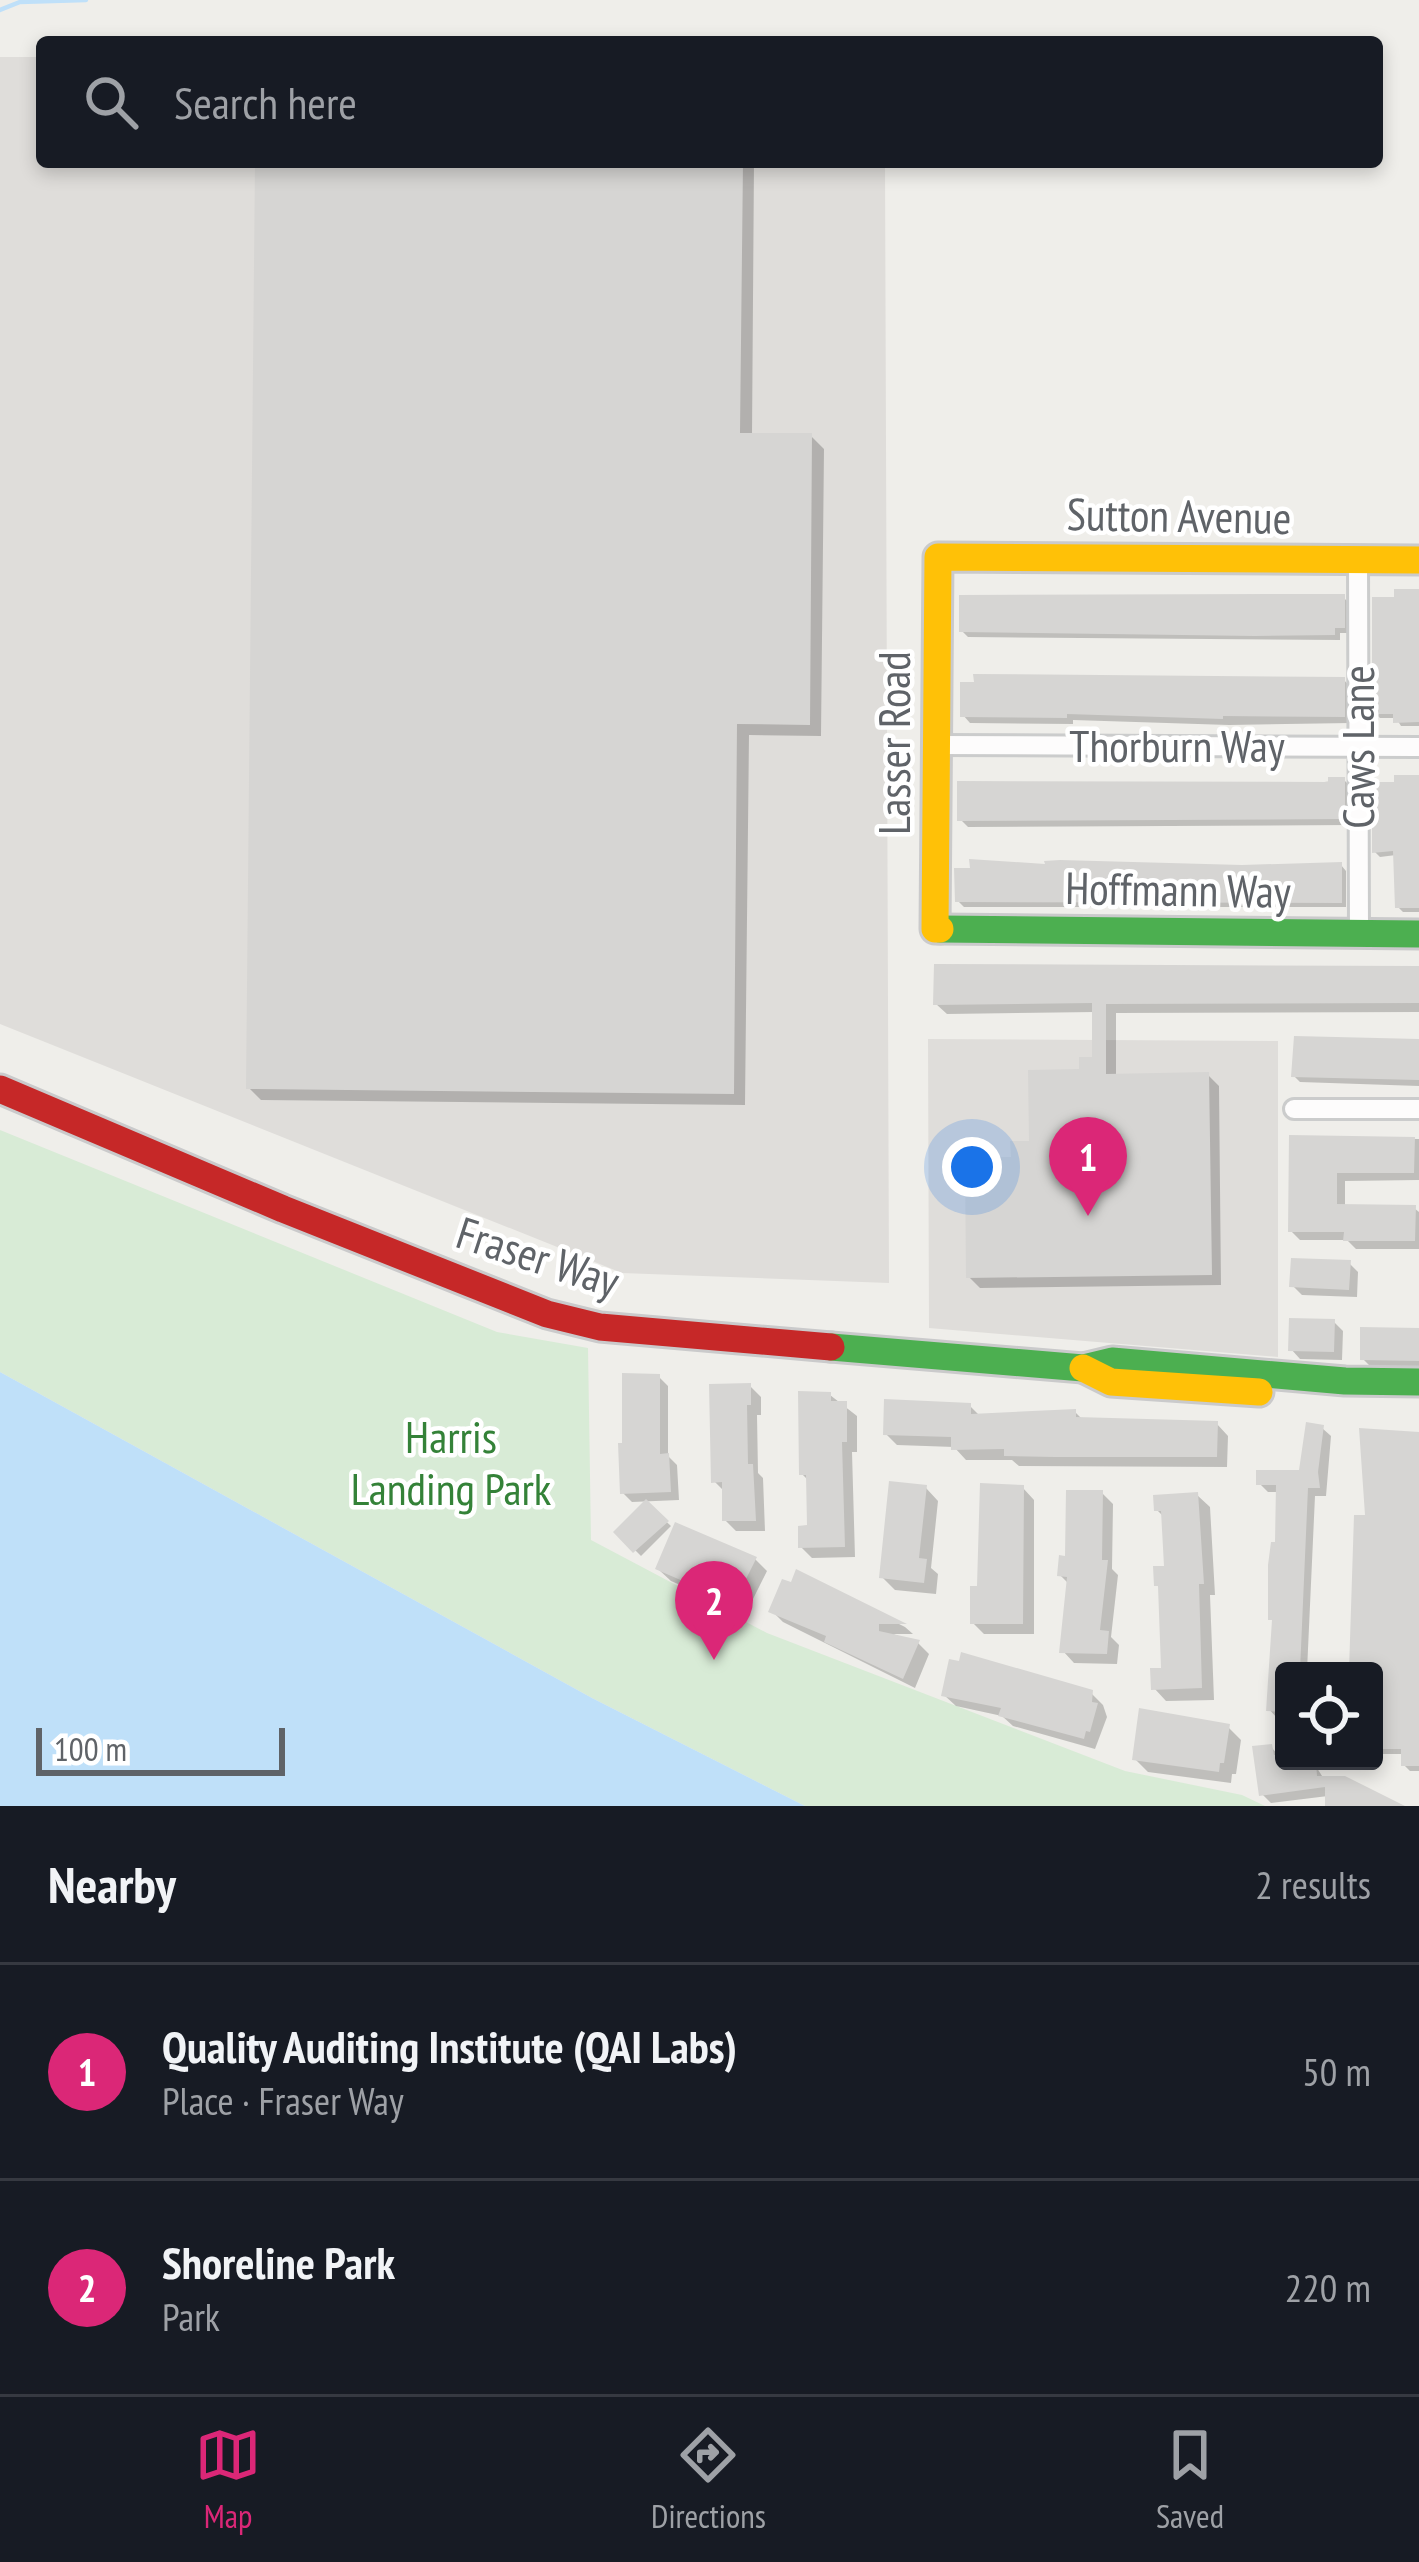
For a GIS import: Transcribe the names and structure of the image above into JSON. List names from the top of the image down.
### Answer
{
  "streets": {
    "street": [
      "Sutton Avenue",
      "Lasser Road",
      "Thorburn Way",
      "Caws Lane",
      "Hoffmann Way",
      "Fraser Way"
    ]
  },
  "crossings": [
    ["Sutton Avenue", "Lasser Road"],
    ["Sutton Avenue", "Caws Lane"],
    ["Lasser Road", "Thorburn Way"],
    ["Lasser Road", "Hoffmann Way"],
    ["Thorburn Way", "Caws Lane"],
    ["Caws Lane", "Hoffmann Way"]
  ],
  "parks": ["Harris Landing Park"],
  "scale_bar": "100 m",
  "page": {
    "search": "Search here",
    "pins": ["1", "2"],
    "scale": "100 m",
    "heading": ["Nearby", "2 results"],
    "list": [
      {
        "mark": "1",
        "name": "Quality Auditing Institute (QAI Labs)",
        "note": "Place · Fraser Way",
        "value": "50 m"
      },
      {
        "mark": "2",
        "name": "Shoreline Park",
        "note": "Park",
        "value": "220 m"
      }
    ],
    "nav": ["Map", "Directions", "Saved"]
  }
}
